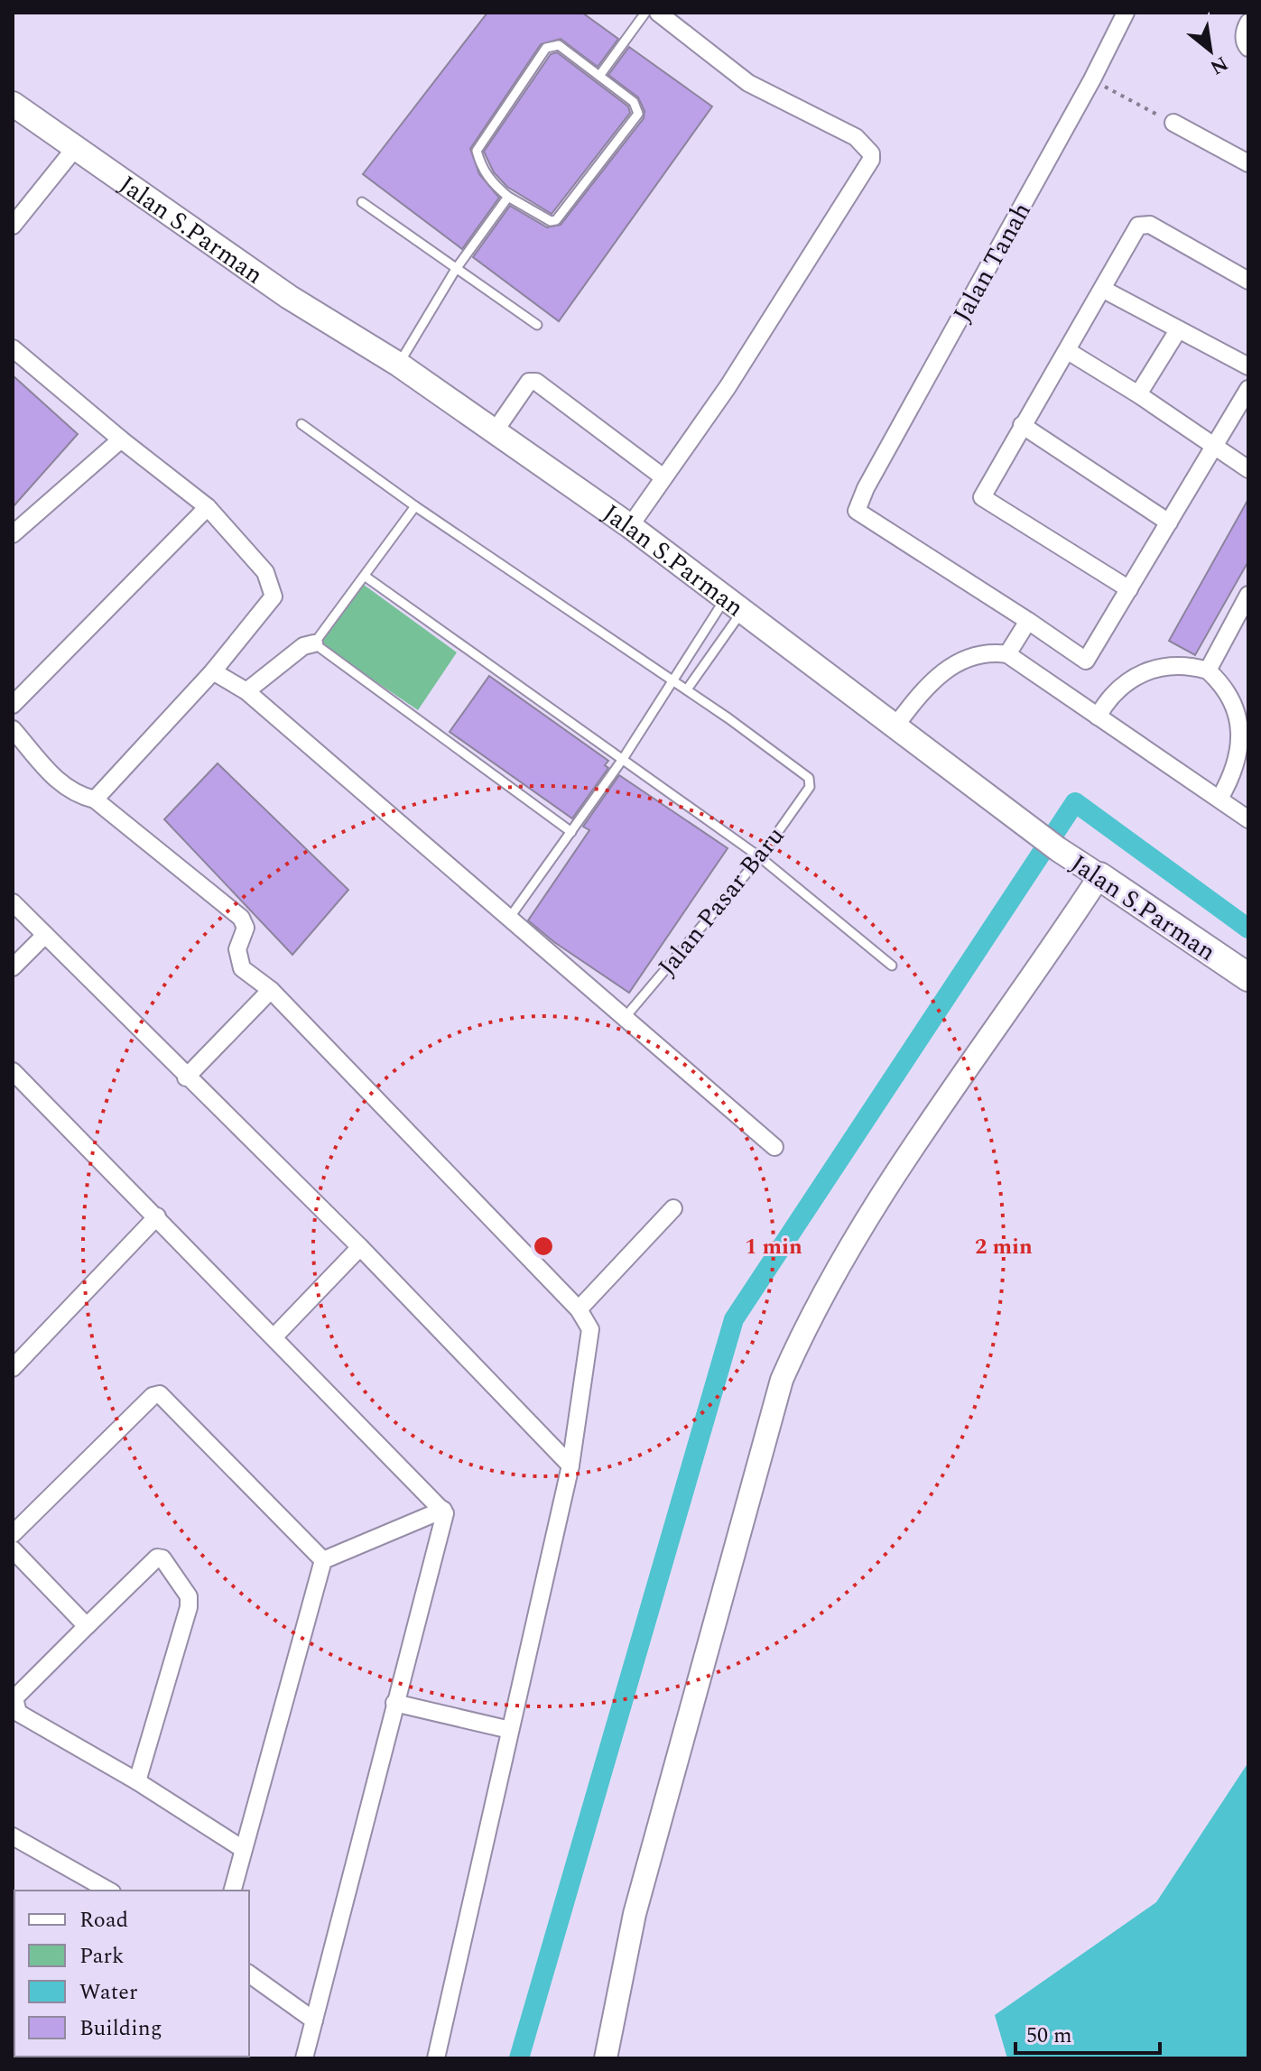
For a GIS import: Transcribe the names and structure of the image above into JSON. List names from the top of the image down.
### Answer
{
  "streets": {
    "main road": ["Jalan S.Parman"],
    "street": ["Jalan Tanah"],
    "lane": ["Jalan Pasar Baru"]
  },
  "legend": [
    "Road",
    "Park",
    "Water",
    "Building"
  ],
  "scale_bar": "50 m",
  "north": "bottom right",
  "rings": ["1 min", "2 min"]
}
